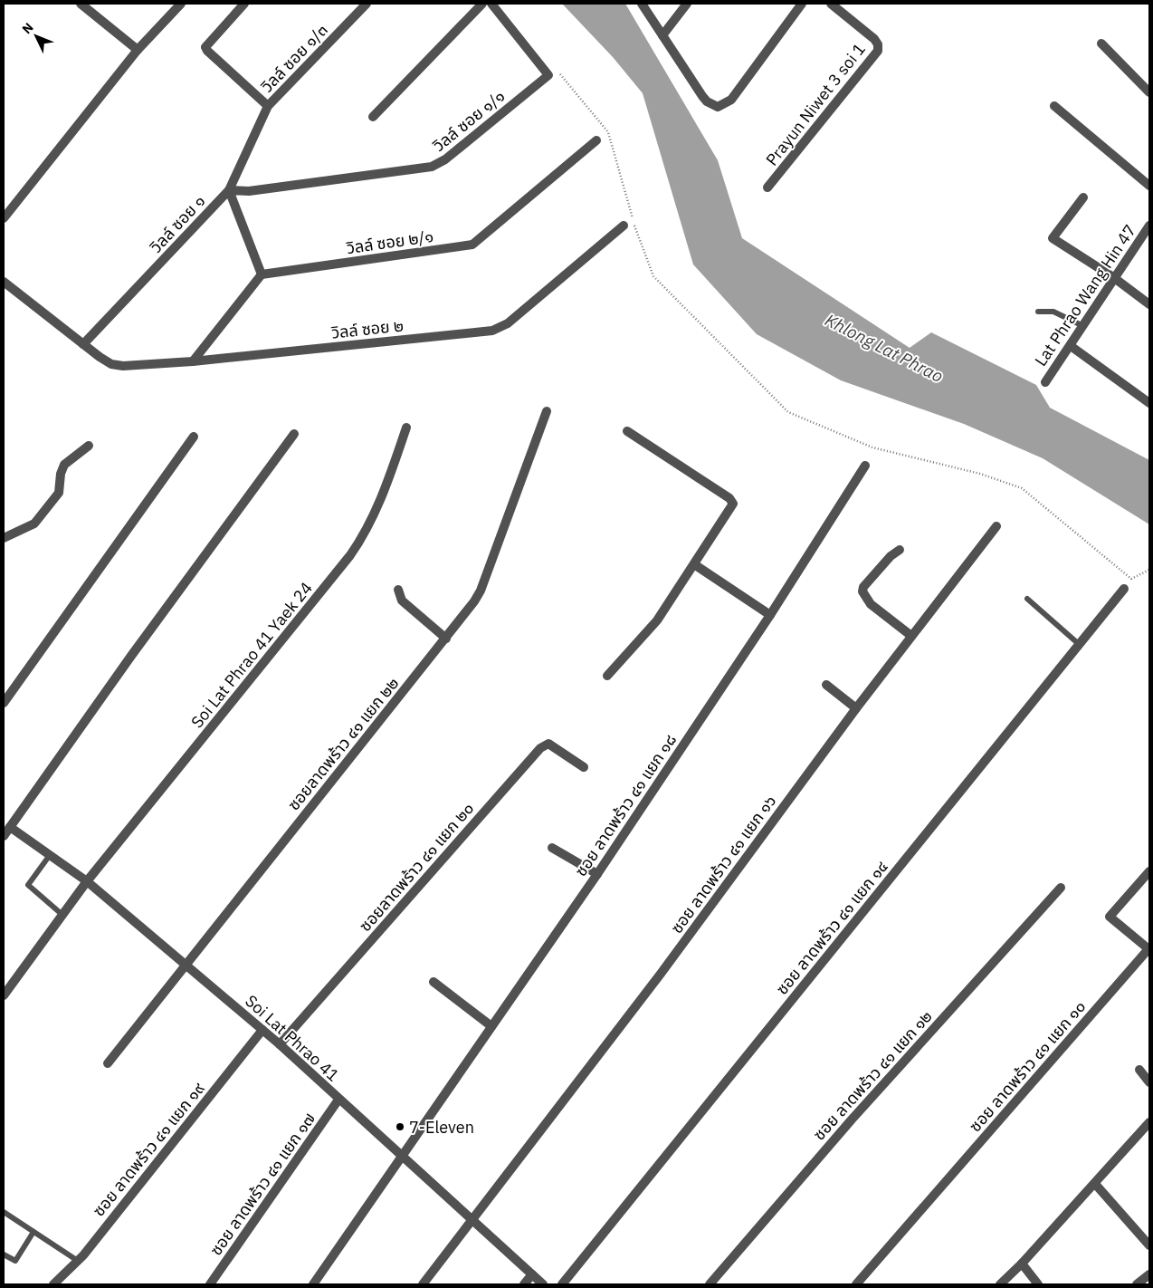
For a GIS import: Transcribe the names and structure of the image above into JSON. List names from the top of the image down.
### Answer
{
  "streets": {
    "street": [
      "วิลล์ ซอย ๑/๓",
      "Prayun Niwet 3 soi 1",
      "วิลล์ ซอย ๑/๑",
      "วิลล์ ซอย ๑",
      "วิลล์ ซอย ๒/๑",
      "Lat Phrao Wang Hin 47",
      "วิลล์ ซอย ๒",
      "Soi Lat Phrao 41 Yaek 24",
      "ซอยลาดพร้าว ๔๑ แยก ๒๒",
      "ซอย ลาดพร้าว ๔๑ แยก ๑๘",
      "ซอย ลาดพร้าว ๔๑ แยก ๑๖",
      "ซอยลาดพร้าว ๔๑ แยก ๒๐",
      "ซอย ลาดพร้าว ๔๑ แยก ๑๔",
      "Soi Lat Phrao 41",
      "ซอย ลาดพร้าว ๔๑ แยก ๑๐",
      "ซอย ลาดพร้าว ๔๑ แยก ๑๒",
      "ซอย ลาดพร้าว ๔๑ แยก ๑๙",
      "ซอย ลาดพร้าว ๔๑ แยก ๑๗"
    ]
  },
  "crossings": [
    ["วิลล์ ซอย ๑/๓", "วิลล์ ซอย ๑"],
    ["วิลล์ ซอย ๑/๑", "วิลล์ ซอย ๑"],
    ["วิลล์ ซอย ๑", "วิลล์ ซอย ๒"],
    ["Soi Lat Phrao 41 Yaek 24", "Soi Lat Phrao 41"],
    ["ซอยลาดพร้าว ๔๑ แยก ๒๒", "Soi Lat Phrao 41"],
    ["ซอย ลาดพร้าว ๔๑ แยก ๑๘", "Soi Lat Phrao 41"],
    ["ซอย ลาดพร้าว ๔๑ แยก ๑๖", "Soi Lat Phrao 41"],
    ["ซอยลาดพร้าว ๔๑ แยก ๒๐", "Soi Lat Phrao 41"],
    ["Soi Lat Phrao 41", "ซอย ลาดพร้าว ๔๑ แยก ๑๙"],
    ["Soi Lat Phrao 41", "ซอย ลาดพร้าว ๔๑ แยก ๑๗"]
  ],
  "water": ["Khlong Lat Phrao"],
  "places": ["7-Eleven"],
  "north": "top left"
}
